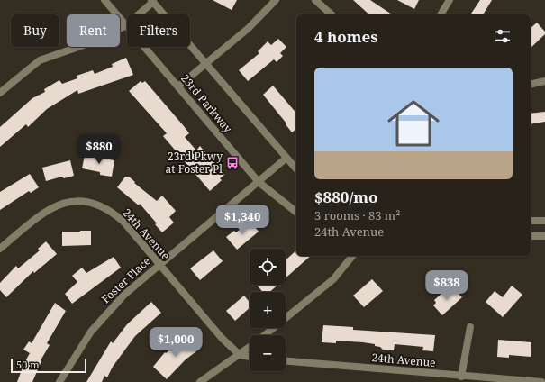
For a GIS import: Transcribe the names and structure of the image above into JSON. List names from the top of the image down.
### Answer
{
  "streets": {
    "street": ["23rd Parkway", "24th Avenue", "Foster Place"]
  },
  "crossings": [
    ["23rd Parkway", "Foster Place"],
    ["24th Avenue", "Foster Place"]
  ],
  "places": {
    "bus stop": ["23rd Pkwy at Foster Pl"]
  },
  "scale_bar": "50 m",
  "page": {
    "chip": ["Buy", "Rent", "Filters"],
    "heading": "4 homes",
    "list": [
      {
        "name": "$880/mo",
        "note": "3 rooms · 83 m² · 24th Avenue"
      }
    ],
    "price": [
      "$880",
      "$1,340",
      "$838",
      "$1,000"
    ],
    "map_buttons": ["+", "−"],
    "scale": "50 m"
  }
}
